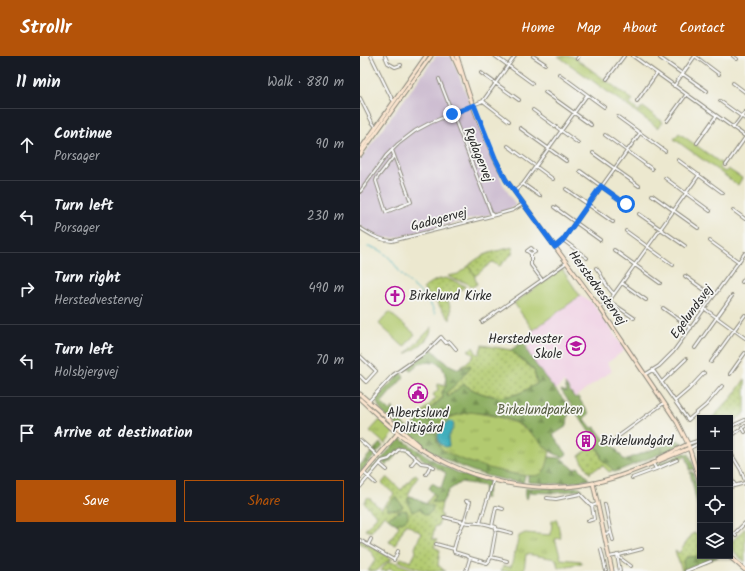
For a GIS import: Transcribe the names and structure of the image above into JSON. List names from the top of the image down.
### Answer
{
  "streets": {
    "street": [
      "Rydagervej",
      "Gadagervej",
      "Herstedvestervej",
      "Egelundsvej"
    ]
  },
  "crossings": [
    ["Rydagervej", "Gadagervej"],
    ["Gadagervej", "Herstedvestervej"],
    ["Herstedvestervej", "Egelundsvej"]
  ],
  "parks": ["Birkelundparken"],
  "places": {
    "church": ["Birkelund Kirke"],
    "school or university": ["Herstedvester Skole"],
    "public building": ["Albertslund Politigård"],
    "building": ["Birkelundgård"]
  },
  "page": {
    "header": "Strollr",
    "nav": [
      "Home",
      "Map",
      "About",
      "Contact"
    ],
    "heading": ["11 min", "Walk · 880 m"],
    "list": [
      ["Continue", "Porsager", "90 m"],
      ["Turn left", "Porsager", "230 m"],
      ["Turn right", "Herstedvestervej", "490 m"],
      ["Turn left", "Holsbjergvej", "70 m"],
      "Arrive at destination"
    ],
    "map_buttons": ["+", "−"],
    "buttons": ["Save", "Share"]
  }
}
